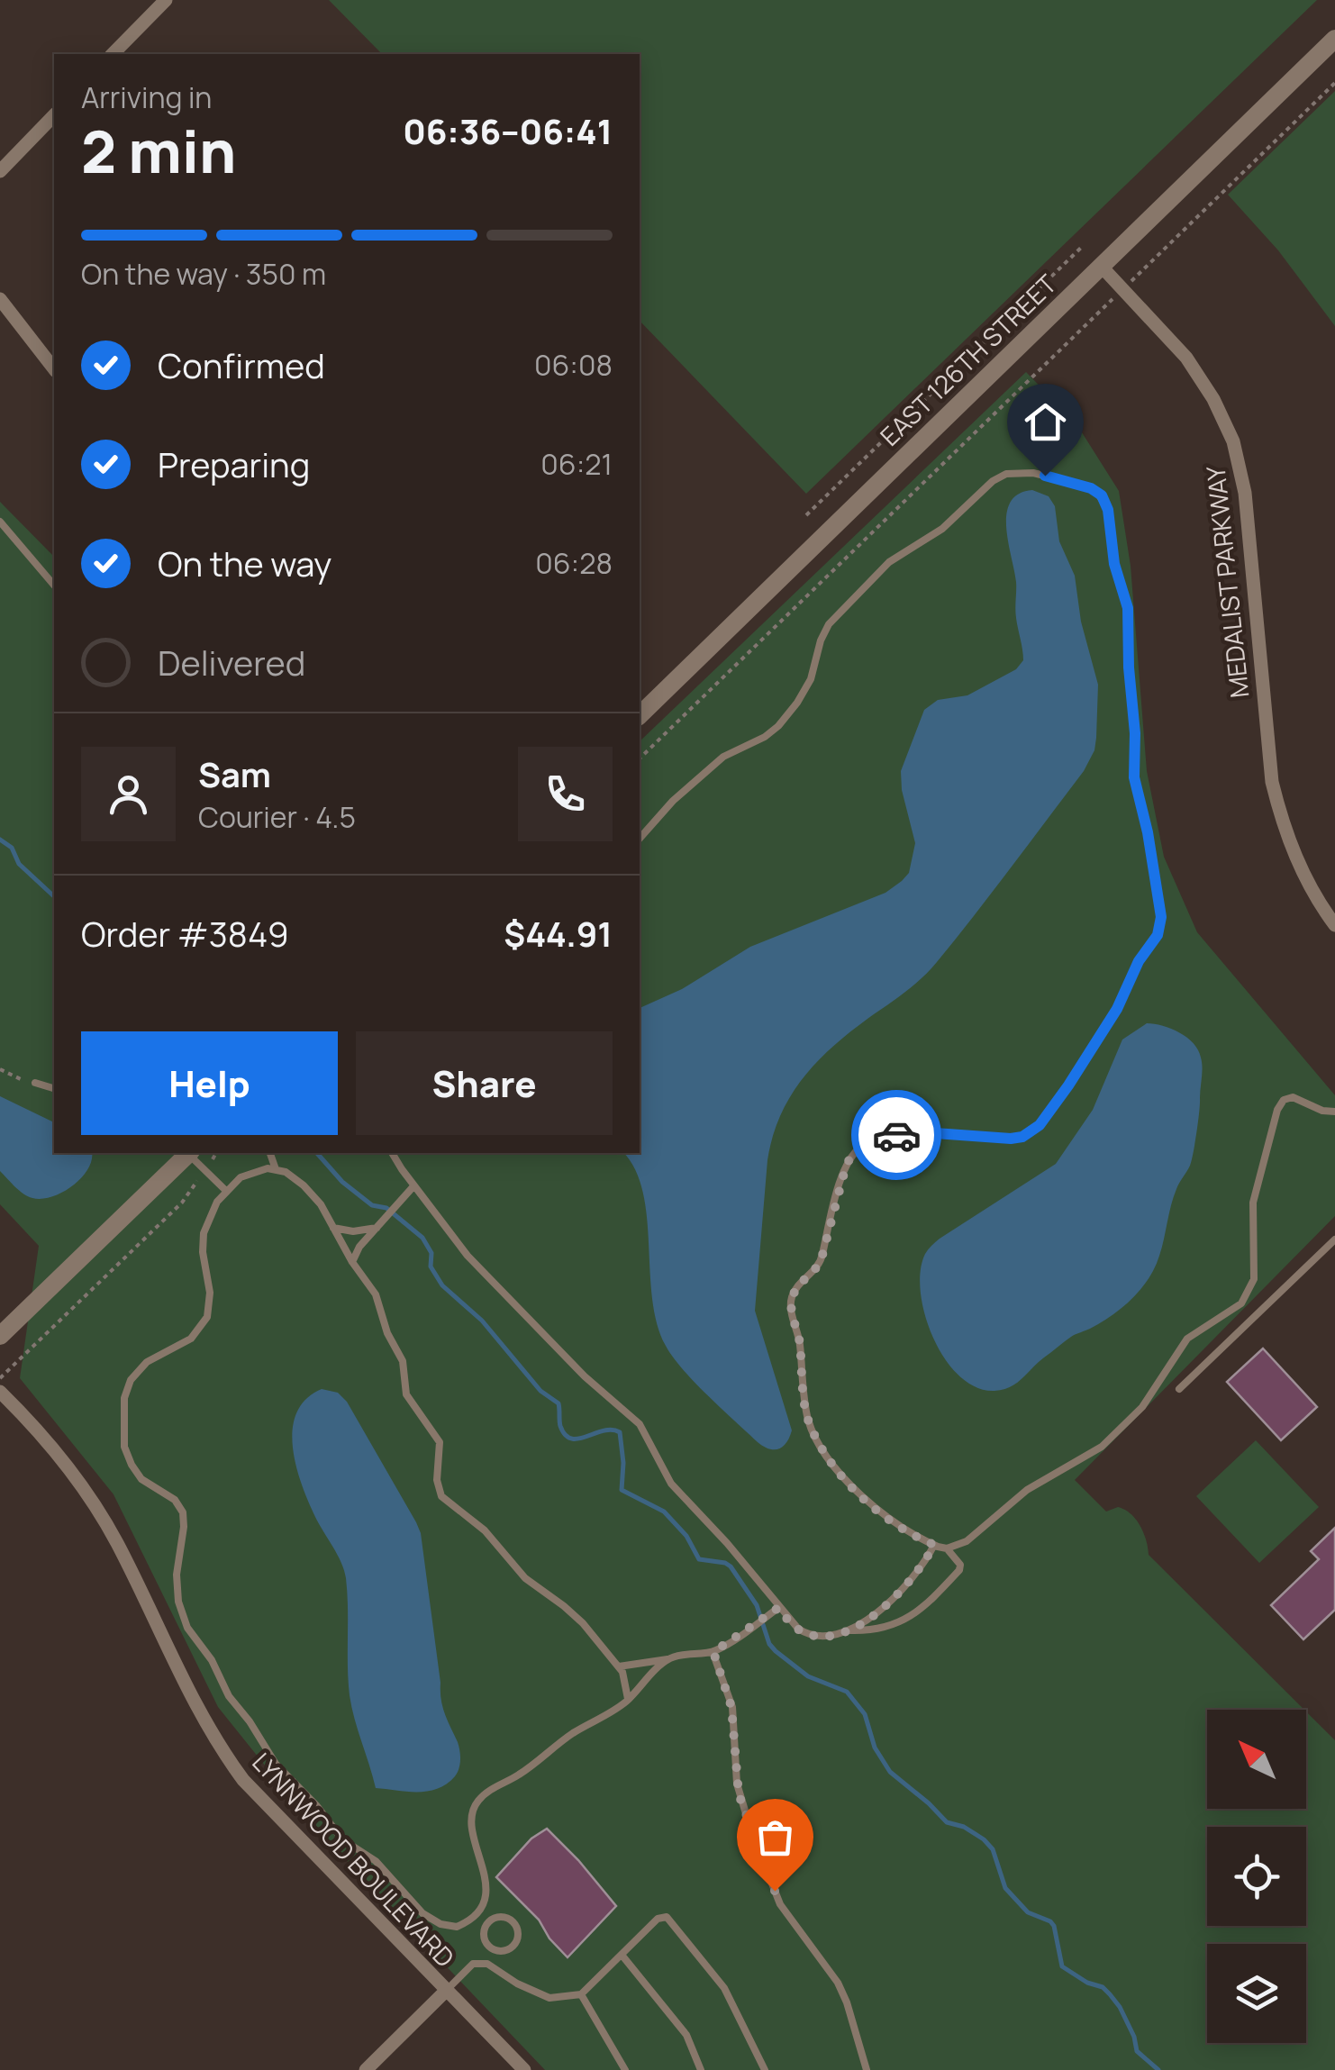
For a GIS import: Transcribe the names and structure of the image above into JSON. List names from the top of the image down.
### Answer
{
  "streets": {
    "street": ["EAST 126TH STREET", "MEDALIST PARKWAY", "LYNNWOOD BOULEVARD"]
  },
  "crossings": [
    ["EAST 126TH STREET", "MEDALIST PARKWAY"]
  ],
  "north": "top left",
  "page": {
    "heading": ["2 min", "Arriving in", "06:36–06:41"],
    "panel": [
      "Sam",
      "Courier · 4.5",
      "Order #3849",
      "$44.91"
    ],
    "bar": "On the way · 350 m",
    "list": [
      ["Confirmed", "06:08"],
      ["Preparing", "06:21"],
      ["On the way", "06:28"],
      "Delivered"
    ],
    "buttons": ["Help", "Share"]
  }
}
